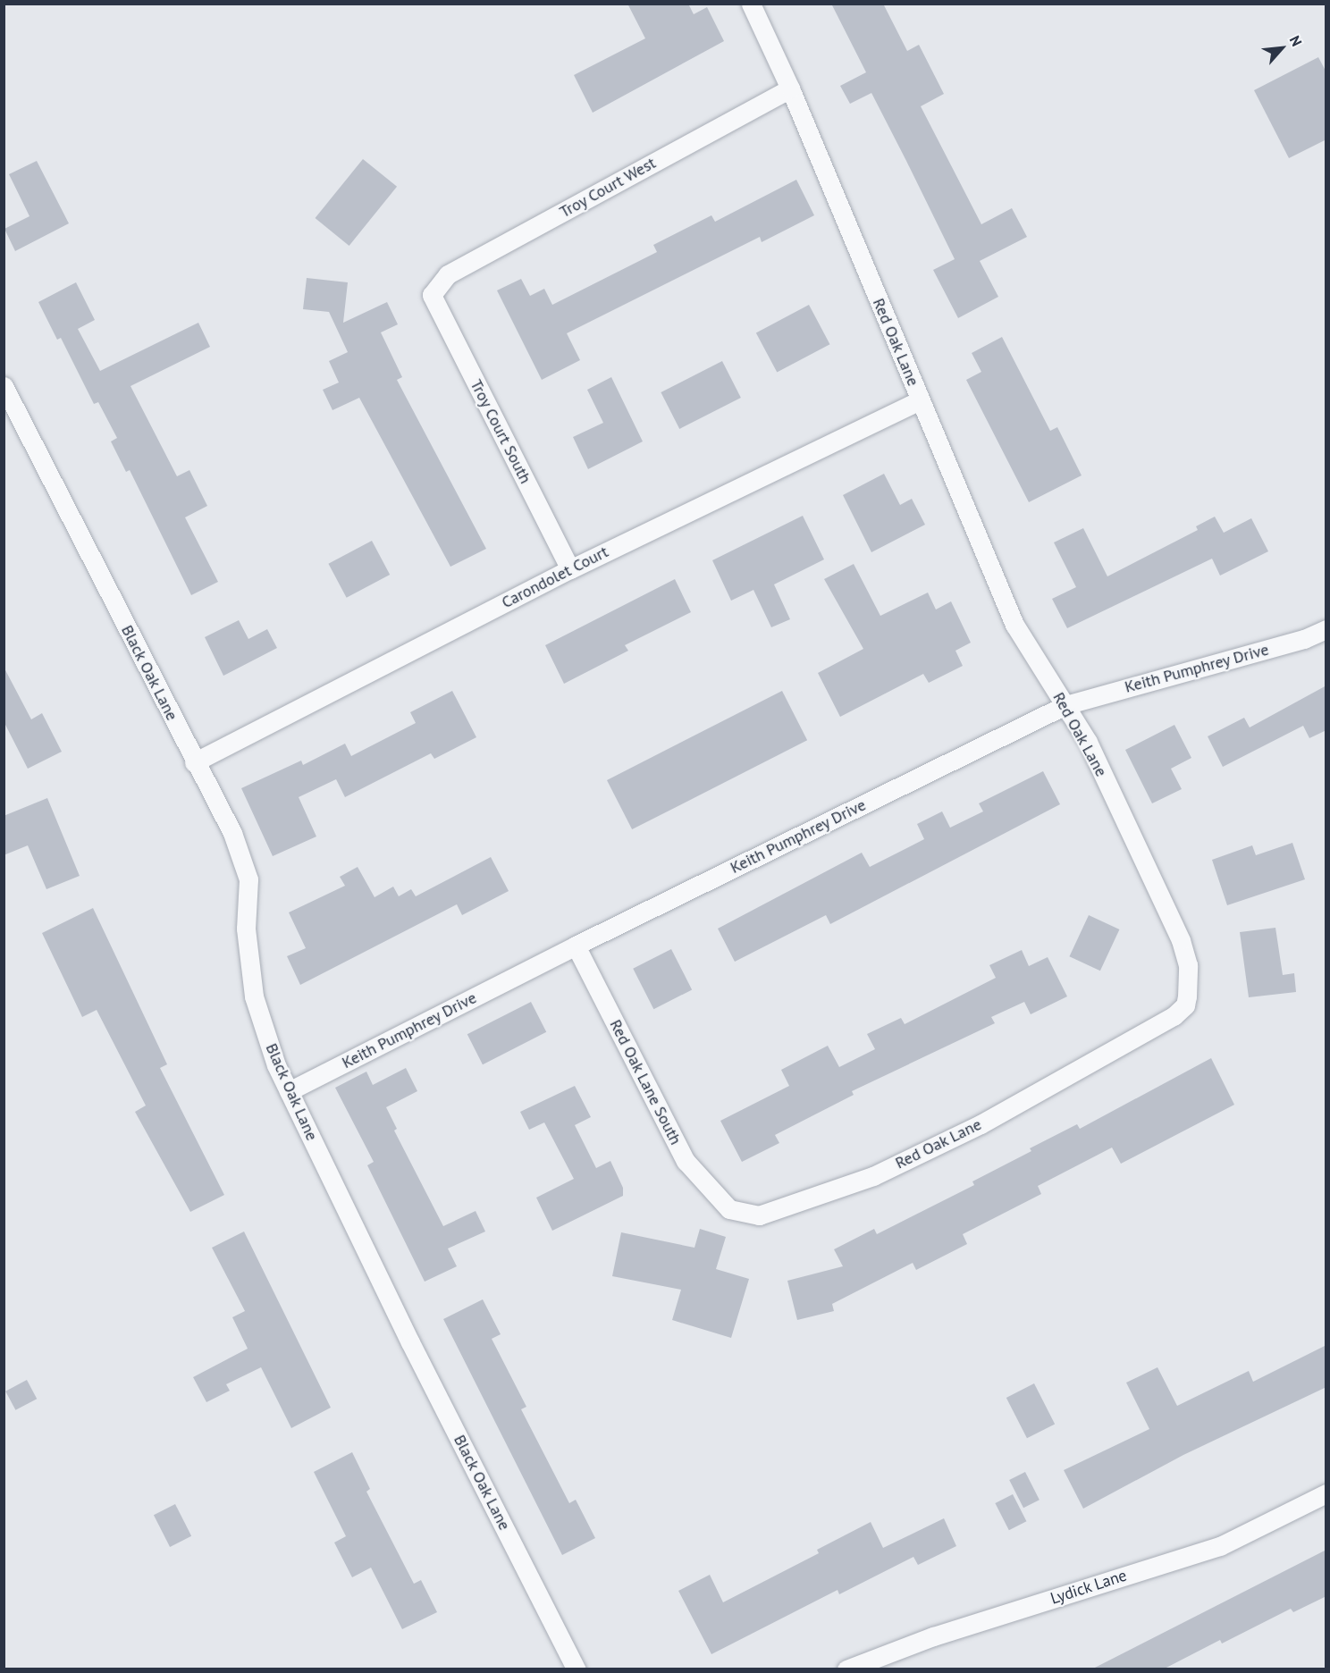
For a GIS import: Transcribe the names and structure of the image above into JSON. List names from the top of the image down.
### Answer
{
  "streets": {
    "street": [
      "Troy Court West",
      "Red Oak Lane",
      "Troy Court South",
      "Carondolet Court",
      "Keith Pumphrey Drive",
      "Black Oak Lane",
      "Red Oak Lane South",
      "Lydick Lane"
    ]
  },
  "crossings": [
    ["Troy Court West", "Red Oak Lane"],
    ["Troy Court West", "Troy Court South"],
    ["Red Oak Lane", "Carondolet Court"],
    ["Red Oak Lane", "Keith Pumphrey Drive"],
    ["Red Oak Lane", "Red Oak Lane South"],
    ["Troy Court South", "Carondolet Court"],
    ["Carondolet Court", "Black Oak Lane"],
    ["Keith Pumphrey Drive", "Black Oak Lane"],
    ["Keith Pumphrey Drive", "Red Oak Lane South"]
  ],
  "north": "top right"
}
